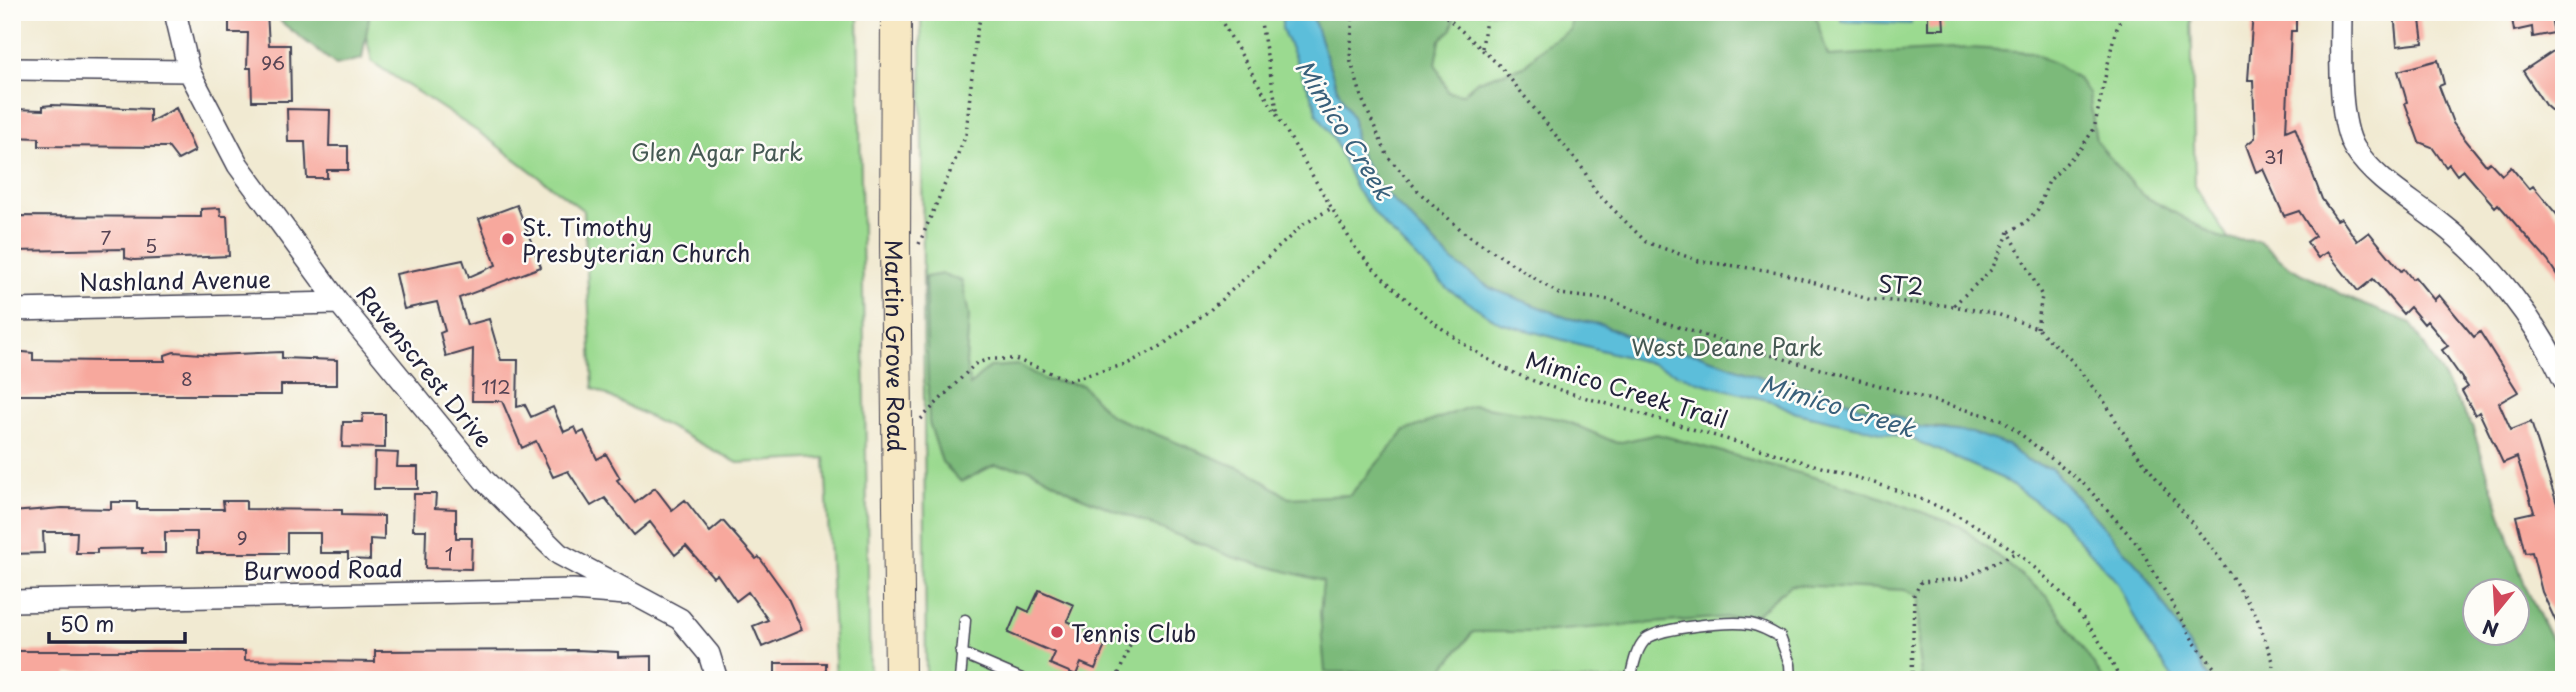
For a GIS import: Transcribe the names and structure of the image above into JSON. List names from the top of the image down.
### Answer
{
  "streets": {
    "main road": ["Martin Grove Road"],
    "street": ["Nashland Avenue", "Ravenscrest Drive", "Burwood Road"],
    "path": ["ST2", "Mimico Creek Trail"]
  },
  "crossings": [
    ["Nashland Avenue", "Ravenscrest Drive"],
    ["Ravenscrest Drive", "Burwood Road"]
  ],
  "water": ["Mimico Creek"],
  "parks": ["Glen Agar Park", "West Deane Park"],
  "places": ["St. Timothy Presbyterian Church", "Tennis Club"],
  "house_numbers": [
    "96",
    "31",
    "7",
    "5",
    "8",
    "112",
    "9",
    "1"
  ],
  "scale_bar": "50 m",
  "north": "bottom"
}
